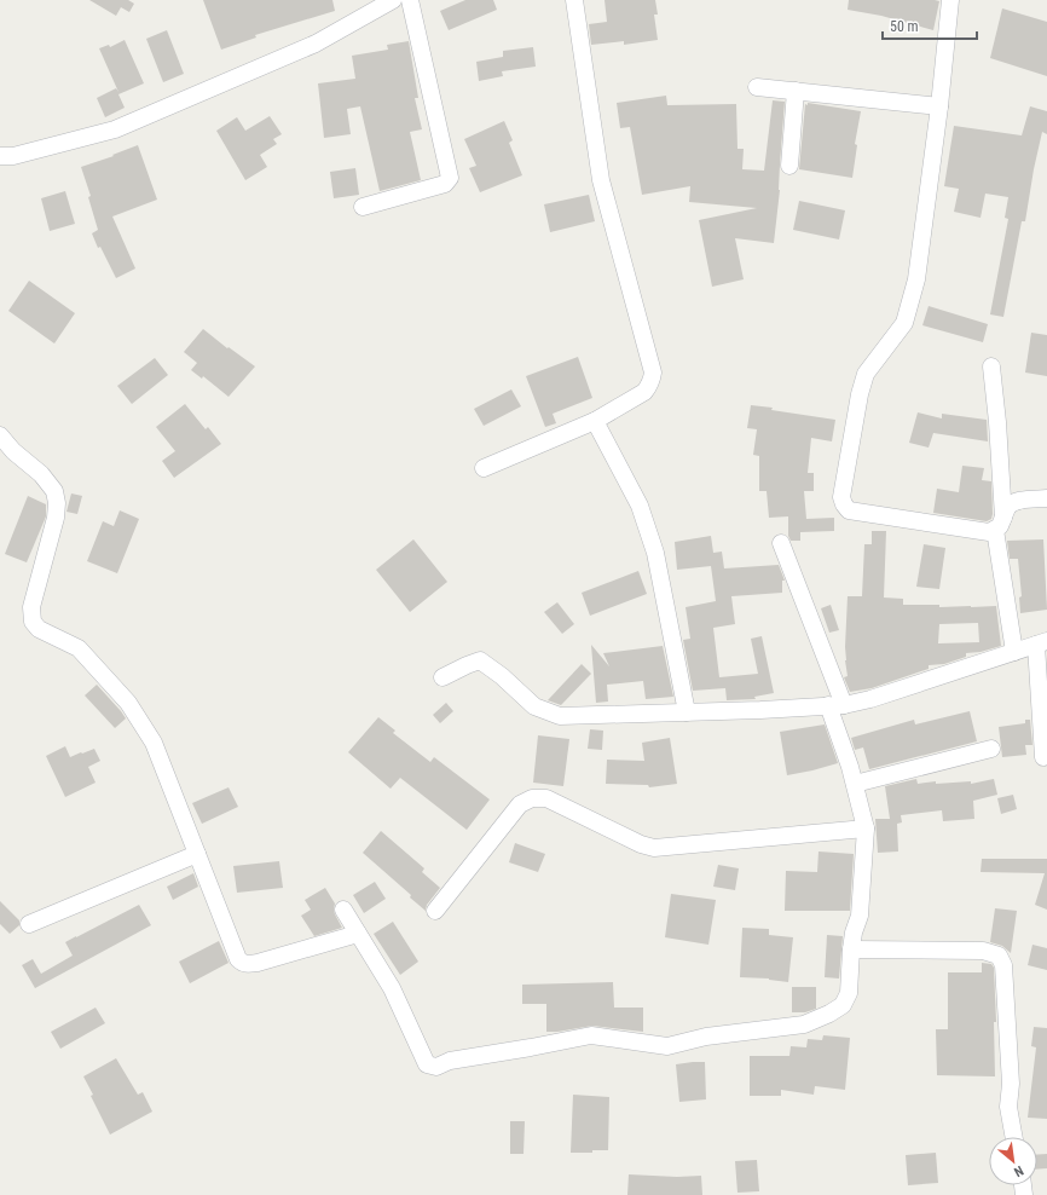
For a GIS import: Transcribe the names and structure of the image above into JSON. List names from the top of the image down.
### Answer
{
  "scale_bar": "50 m",
  "north": "bottom right"
}
